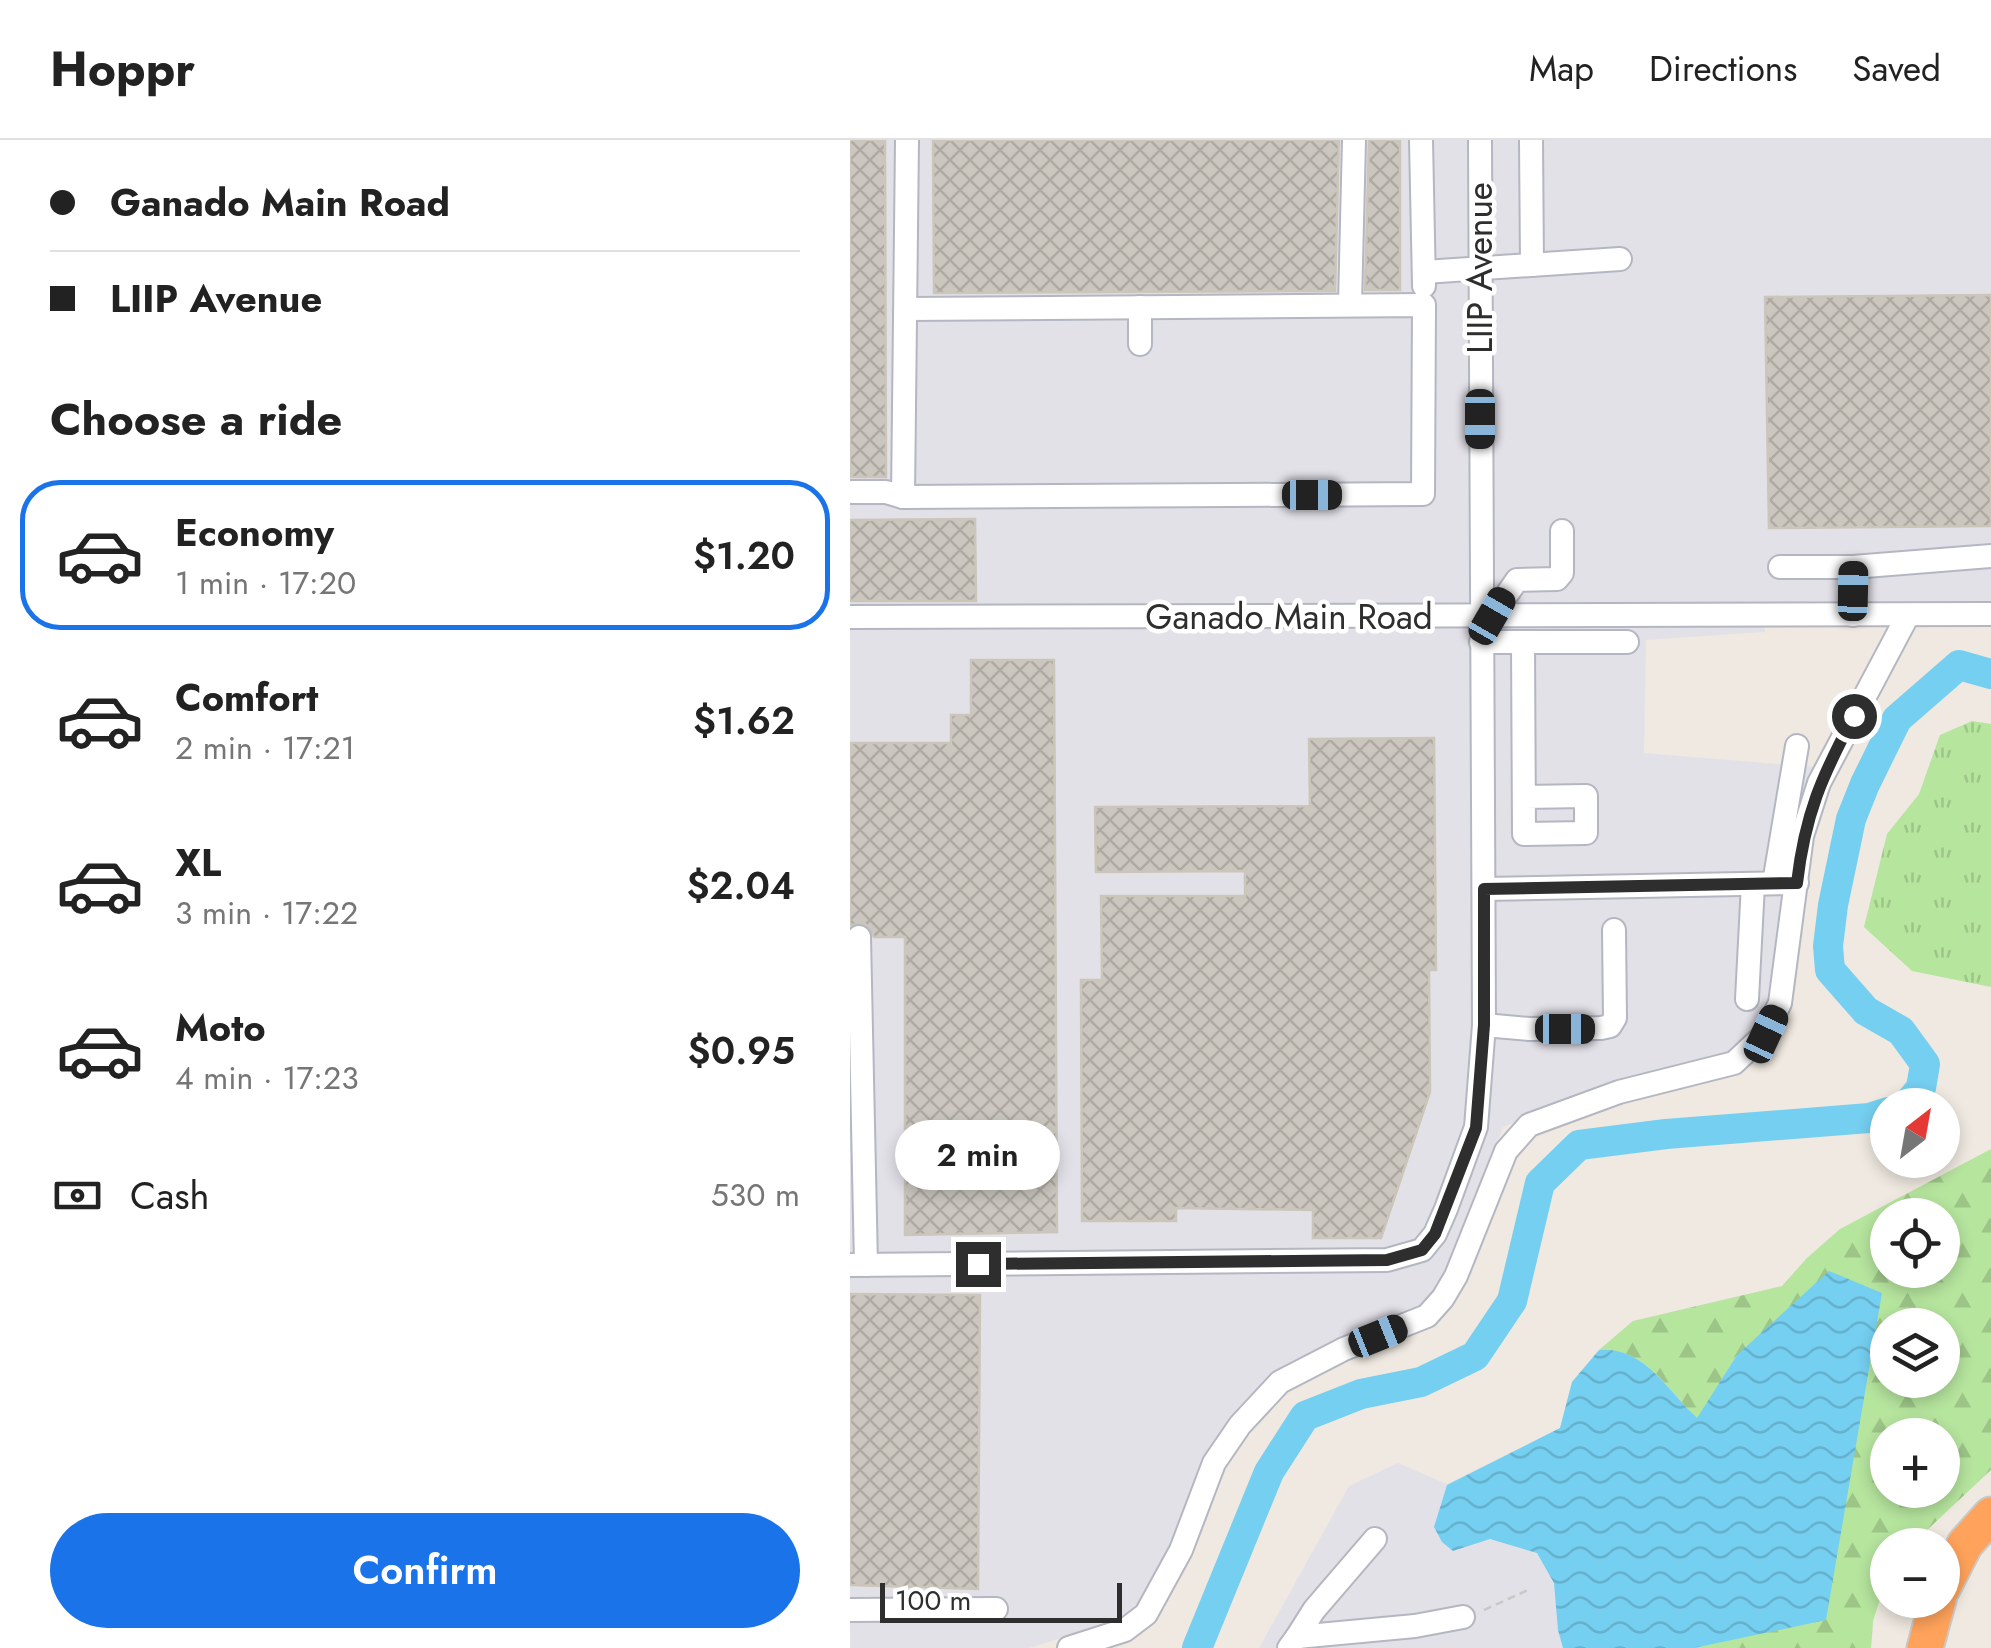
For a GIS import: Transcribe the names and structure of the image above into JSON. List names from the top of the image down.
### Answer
{
  "streets": {
    "street": ["LIIP Avenue", "Ganado Main Road"]
  },
  "crossings": [
    ["LIIP Avenue", "Ganado Main Road"]
  ],
  "scale_bar": "100 m",
  "north": "top right",
  "page": {
    "header": "Hoppr",
    "nav": ["Map", "Directions", "Saved"],
    "banner": ["Ganado Main Road", "LIIP Avenue"],
    "heading": "Choose a ride",
    "list": [
      {
        "name": "Economy",
        "note": "1 min · 17:20",
        "value": "$1.20"
      },
      {
        "name": "Comfort",
        "note": "2 min · 17:21",
        "value": "$1.62"
      },
      {
        "name": "XL",
        "note": "3 min · 17:22",
        "value": "$2.04"
      },
      {
        "name": "Moto",
        "note": "4 min · 17:23",
        "value": "$0.95"
      }
    ],
    "map_buttons": ["+", "−"],
    "bubble": "2 min",
    "pay": ["Cash", "530 m"],
    "buttons": "Confirm",
    "scale": "100 m"
  }
}
